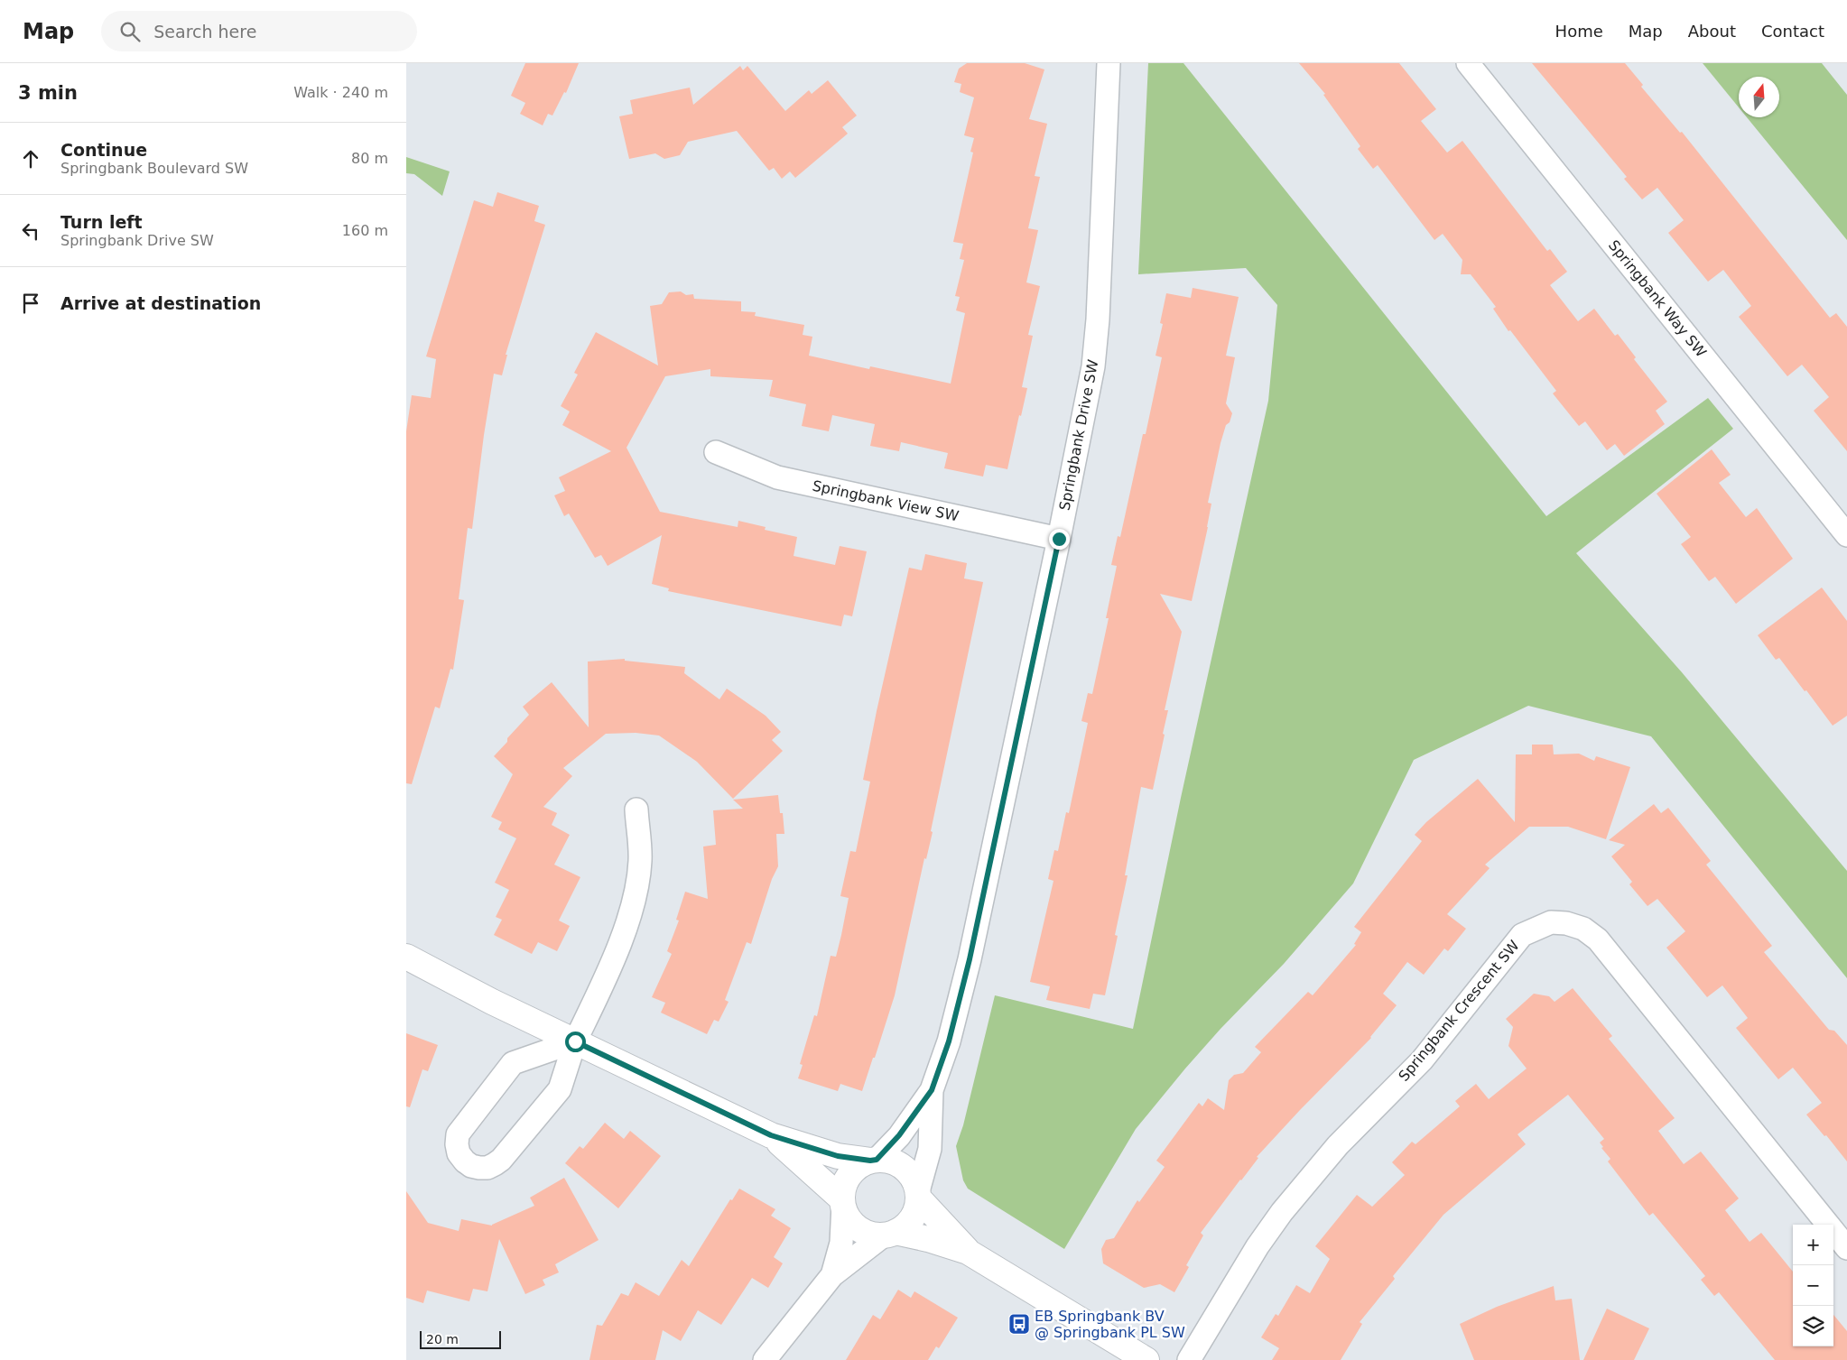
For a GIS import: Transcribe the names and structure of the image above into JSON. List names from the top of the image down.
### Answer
{
  "streets": {
    "street": [
      "Springbank Way SW",
      "Springbank Drive SW",
      "Springbank View SW",
      "Springbank Crescent SW"
    ]
  },
  "crossings": [
    ["Springbank Drive SW", "Springbank View SW"]
  ],
  "places": {
    "bus stop": ["EB Springbank BV @ Springbank PL SW"]
  },
  "scale_bar": "20 m",
  "north": "top",
  "page": {
    "header": "Map",
    "search": "Search here",
    "nav": [
      "Home",
      "Map",
      "About",
      "Contact"
    ],
    "heading": ["3 min", "Walk · 240 m"],
    "list": [
      ["Continue", "Springbank Boulevard SW", "80 m"],
      ["Turn left", "Springbank Drive SW", "160 m"],
      "Arrive at destination"
    ],
    "map_buttons": ["+", "−"],
    "scale": "20 m"
  }
}
